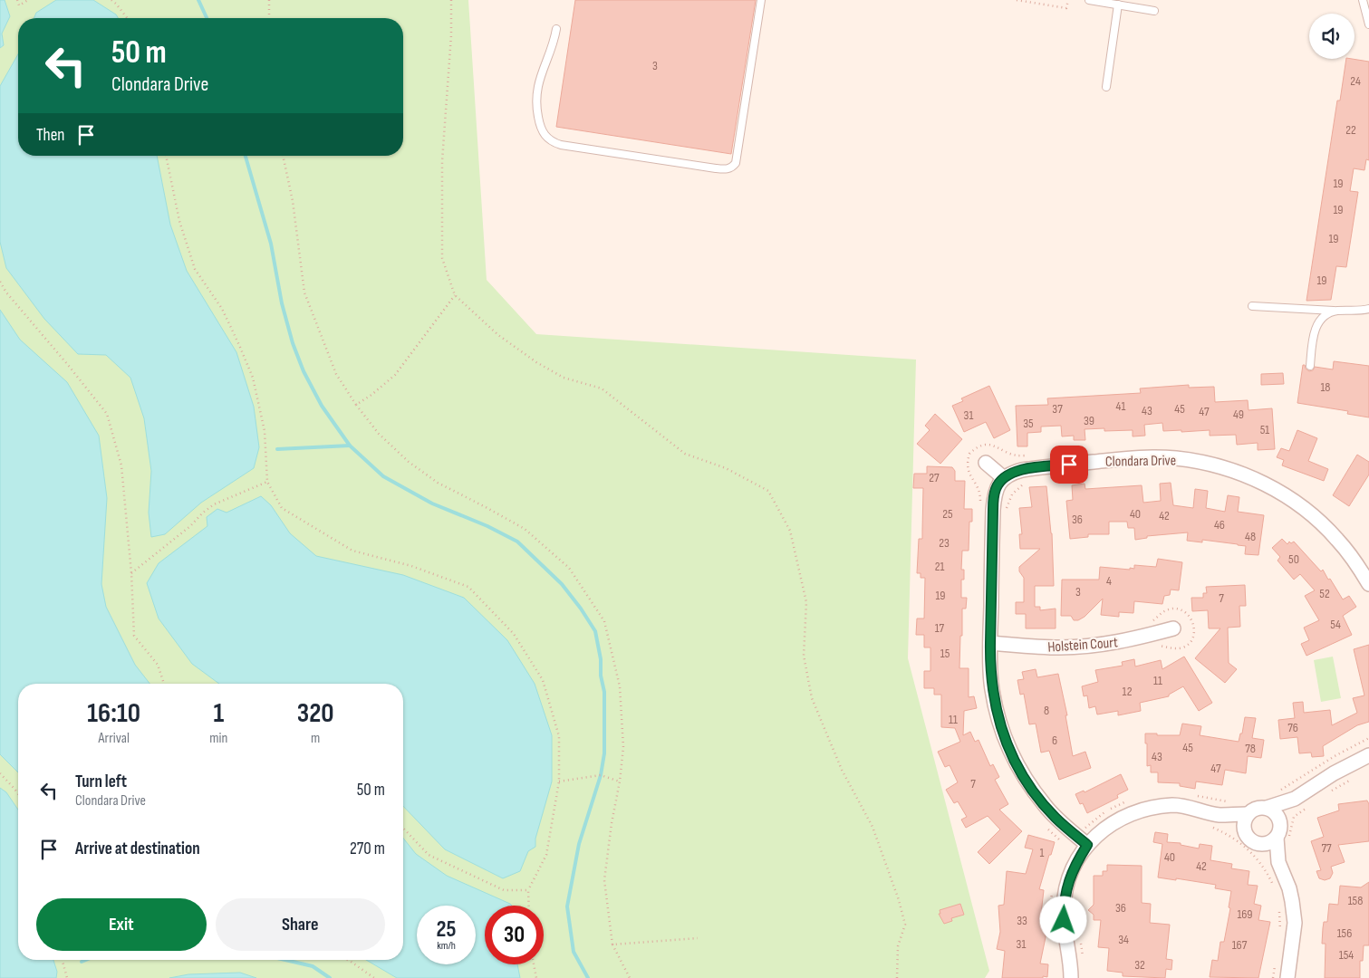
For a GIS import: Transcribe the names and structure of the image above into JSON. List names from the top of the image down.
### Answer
{
  "streets": {
    "street": ["Clondara Drive", "Holstein Court"]
  },
  "house_numbers": [
    "3",
    "24",
    "22",
    "19",
    "19",
    "19",
    "19",
    "18",
    "41",
    "37",
    "45",
    "43",
    "47",
    "49",
    "31",
    "39",
    "35",
    "51",
    "27",
    "25",
    "40",
    "42",
    "36",
    "46",
    "48",
    "23",
    "50",
    "21",
    "4",
    "3",
    "52",
    "19",
    "7",
    "54",
    "17",
    "15",
    "11",
    "12",
    "8",
    "11",
    "76",
    "6",
    "45",
    "78",
    "43",
    "47",
    "7",
    "77",
    "1",
    "40",
    "42",
    "158",
    "36",
    "169",
    "33",
    "156",
    "34",
    "31",
    "167",
    "154",
    "32"
  ],
  "page": {
    "turn": ["50 m", "Clondara Drive"],
    "then": "Then",
    "eta": [
      "16:10",
      "Arrival",
      "1",
      "min",
      "320",
      "m"
    ],
    "list": [
      {
        "name": "Turn left",
        "note": "Clondara Drive",
        "value": "50 m"
      },
      {
        "name": "Arrive at destination",
        "value": "270 m"
      }
    ],
    "buttons": ["Exit", "Share"],
    "speed": "25 km/h",
    "limit": "30"
  }
}
